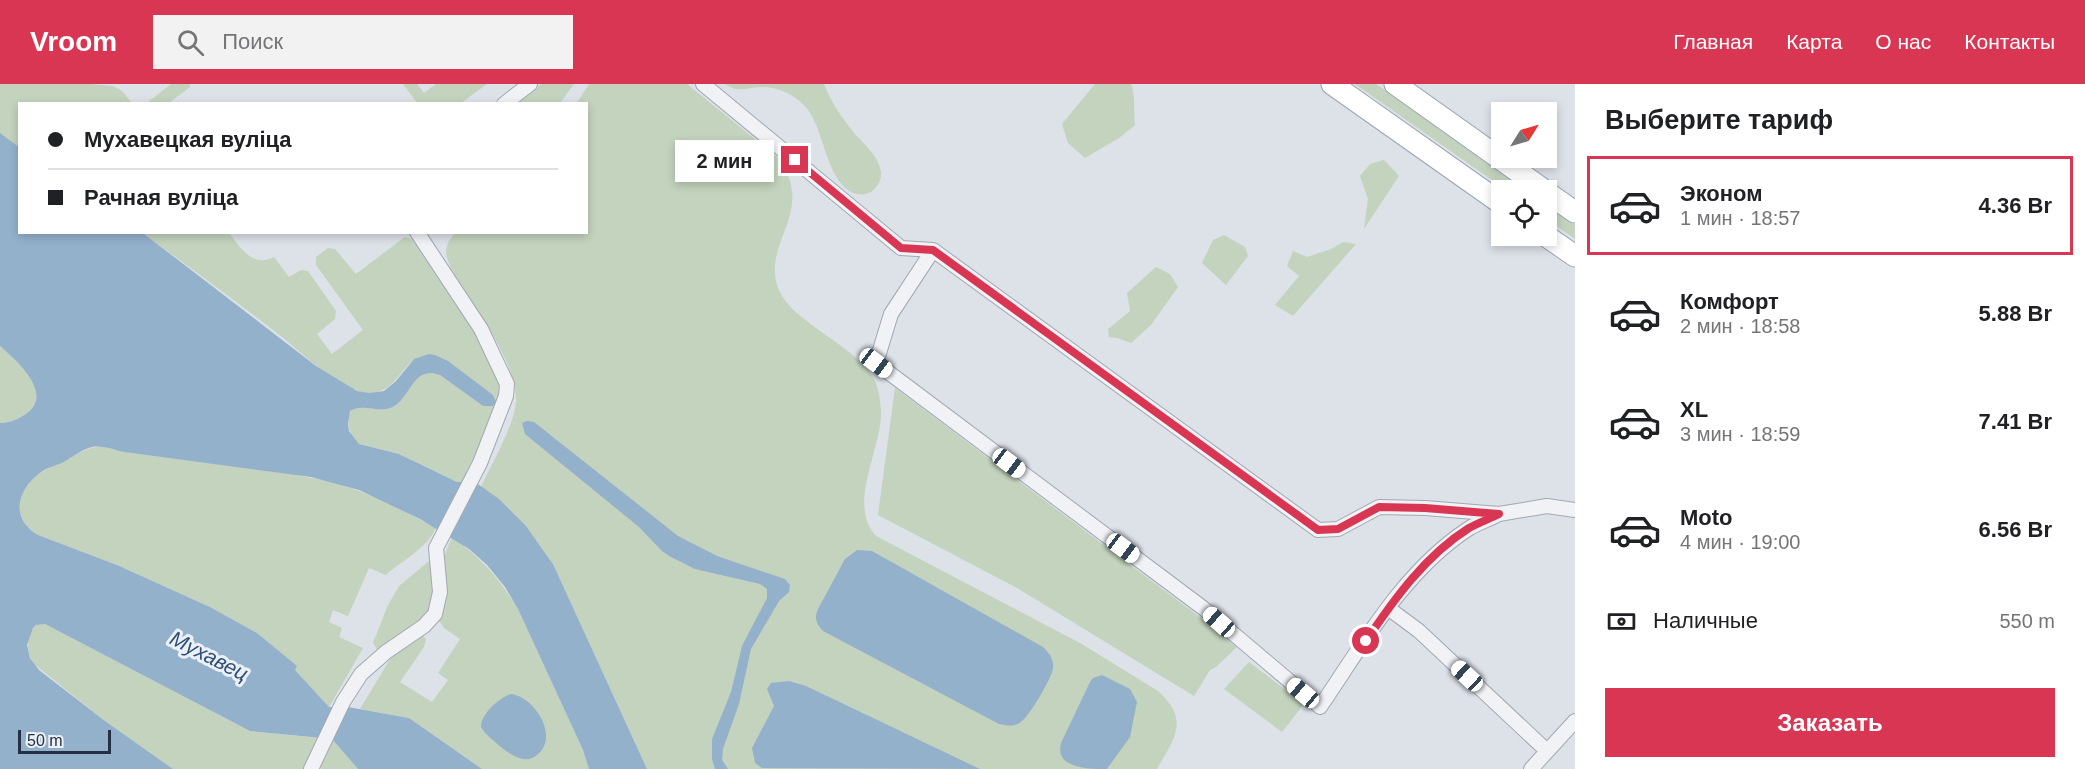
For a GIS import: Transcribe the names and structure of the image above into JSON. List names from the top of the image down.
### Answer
{
  "water": ["Мухавец"],
  "scale_bar": "50 m",
  "north": "top right",
  "page": {
    "header": "Vroom",
    "search": "Поиск",
    "nav": [
      "Главная",
      "Карта",
      "О нас",
      "Контакты"
    ],
    "heading": "Выберите тариф",
    "banner": ["Мухавецкая вуліца", "Рачная вуліца"],
    "bubble": "2 мин",
    "list": [
      {
        "name": "Эконом",
        "note": "1 мин · 18:57",
        "value": "4.36 Br"
      },
      {
        "name": "Комфорт",
        "note": "2 мин · 18:58",
        "value": "5.88 Br"
      },
      {
        "name": "XL",
        "note": "3 мин · 18:59",
        "value": "7.41 Br"
      },
      {
        "name": "Moto",
        "note": "4 мин · 19:00",
        "value": "6.56 Br"
      }
    ],
    "pay": ["Наличные", "550 m"],
    "buttons": "Заказать",
    "scale": "50 m"
  }
}
